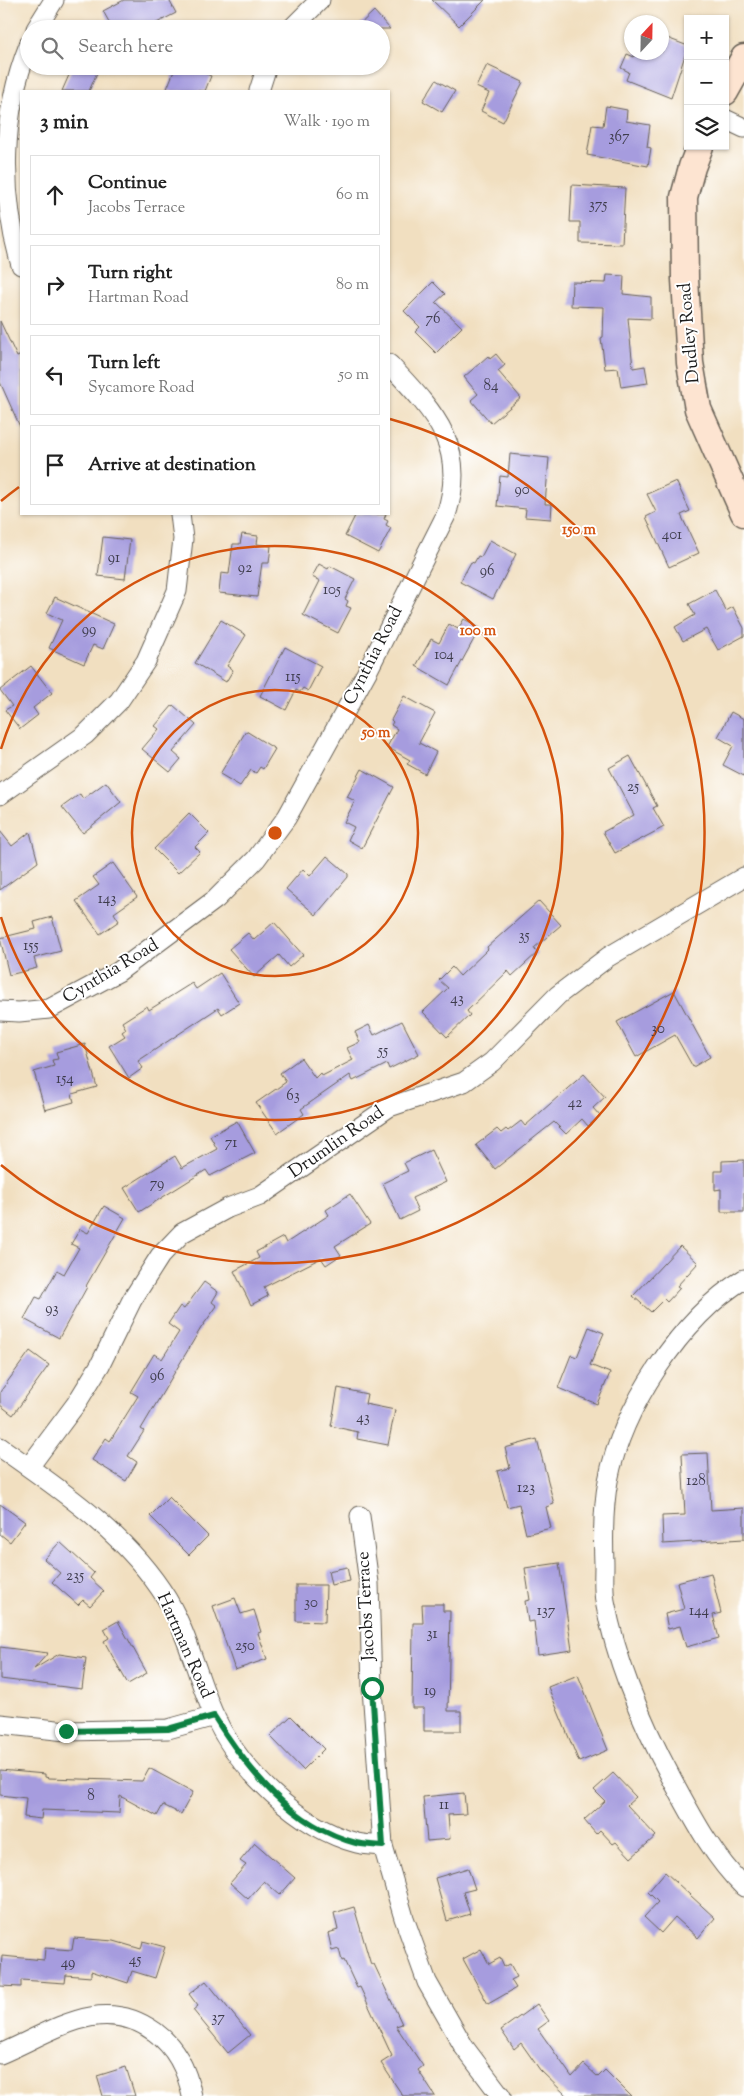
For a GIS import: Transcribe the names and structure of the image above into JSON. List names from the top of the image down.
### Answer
{
  "streets": {
    "street": [
      "Dudley Road",
      "Cynthia Road",
      "Drumlin Road",
      "Jacobs Terrace",
      "Hartman Road"
    ]
  },
  "crossings": [
    ["Drumlin Road", "Hartman Road"],
    ["Jacobs Terrace", "Hartman Road"]
  ],
  "house_numbers": [
    "367",
    "375",
    "76",
    "84",
    "90",
    "401",
    "91",
    "92",
    "96",
    "105",
    "99",
    "104",
    "115",
    "25",
    "143",
    "35",
    "155",
    "43",
    "30",
    "55",
    "154",
    "63",
    "42",
    "71",
    "79",
    "93",
    "96",
    "43",
    "128",
    "123",
    "235",
    "30",
    "137",
    "144",
    "31",
    "250",
    "19",
    "8",
    "11",
    "45",
    "49",
    "37"
  ],
  "north": "top",
  "page": {
    "map_buttons": ["+", "−"],
    "search": "Search here",
    "heading": ["3 min", "Walk · 190 m"],
    "list": [
      ["Continue", "Jacobs Terrace", "60 m"],
      ["Turn right", "Hartman Road", "80 m"],
      ["Turn left", "Sycamore Road", "50 m"],
      "Arrive at destination"
    ]
  },
  "rings": ["150 m", "100 m", "50 m"]
}
